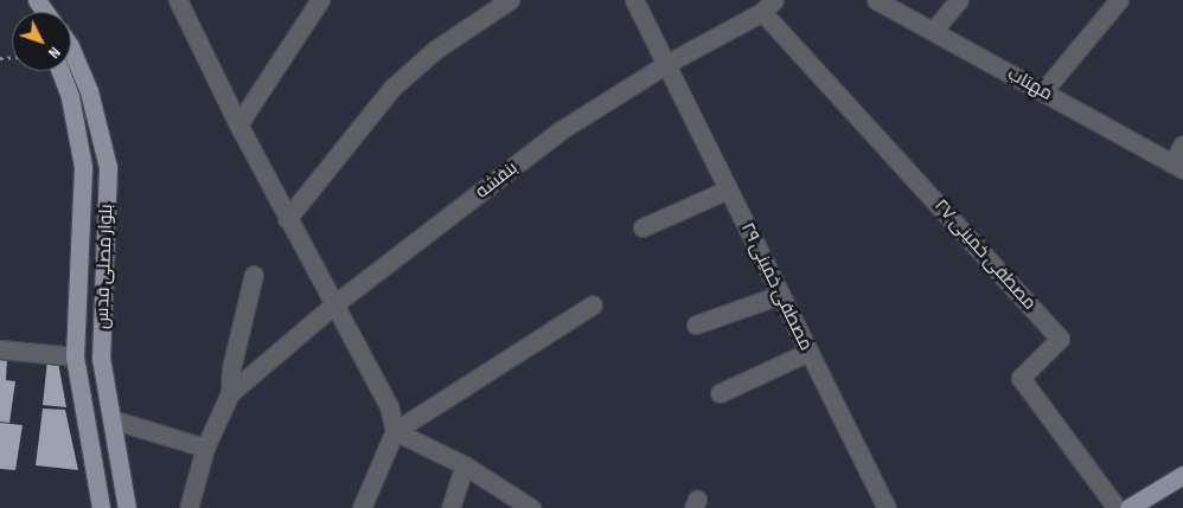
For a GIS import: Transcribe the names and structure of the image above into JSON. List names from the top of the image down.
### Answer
{
  "streets": {
    "main road": ["بلوار مصلی قدس"],
    "street": [
      "مهتاب",
      "بنفشه",
      "مصطفی خمینی ۲۷",
      "مصطفی خمینی ۲۹"
    ]
  },
  "crossings": [
    ["بنفشه", "مصطفی خمینی ۲۷"],
    ["بنفشه", "مصطفی خمینی ۲۹"]
  ],
  "north": "bottom right"
}
